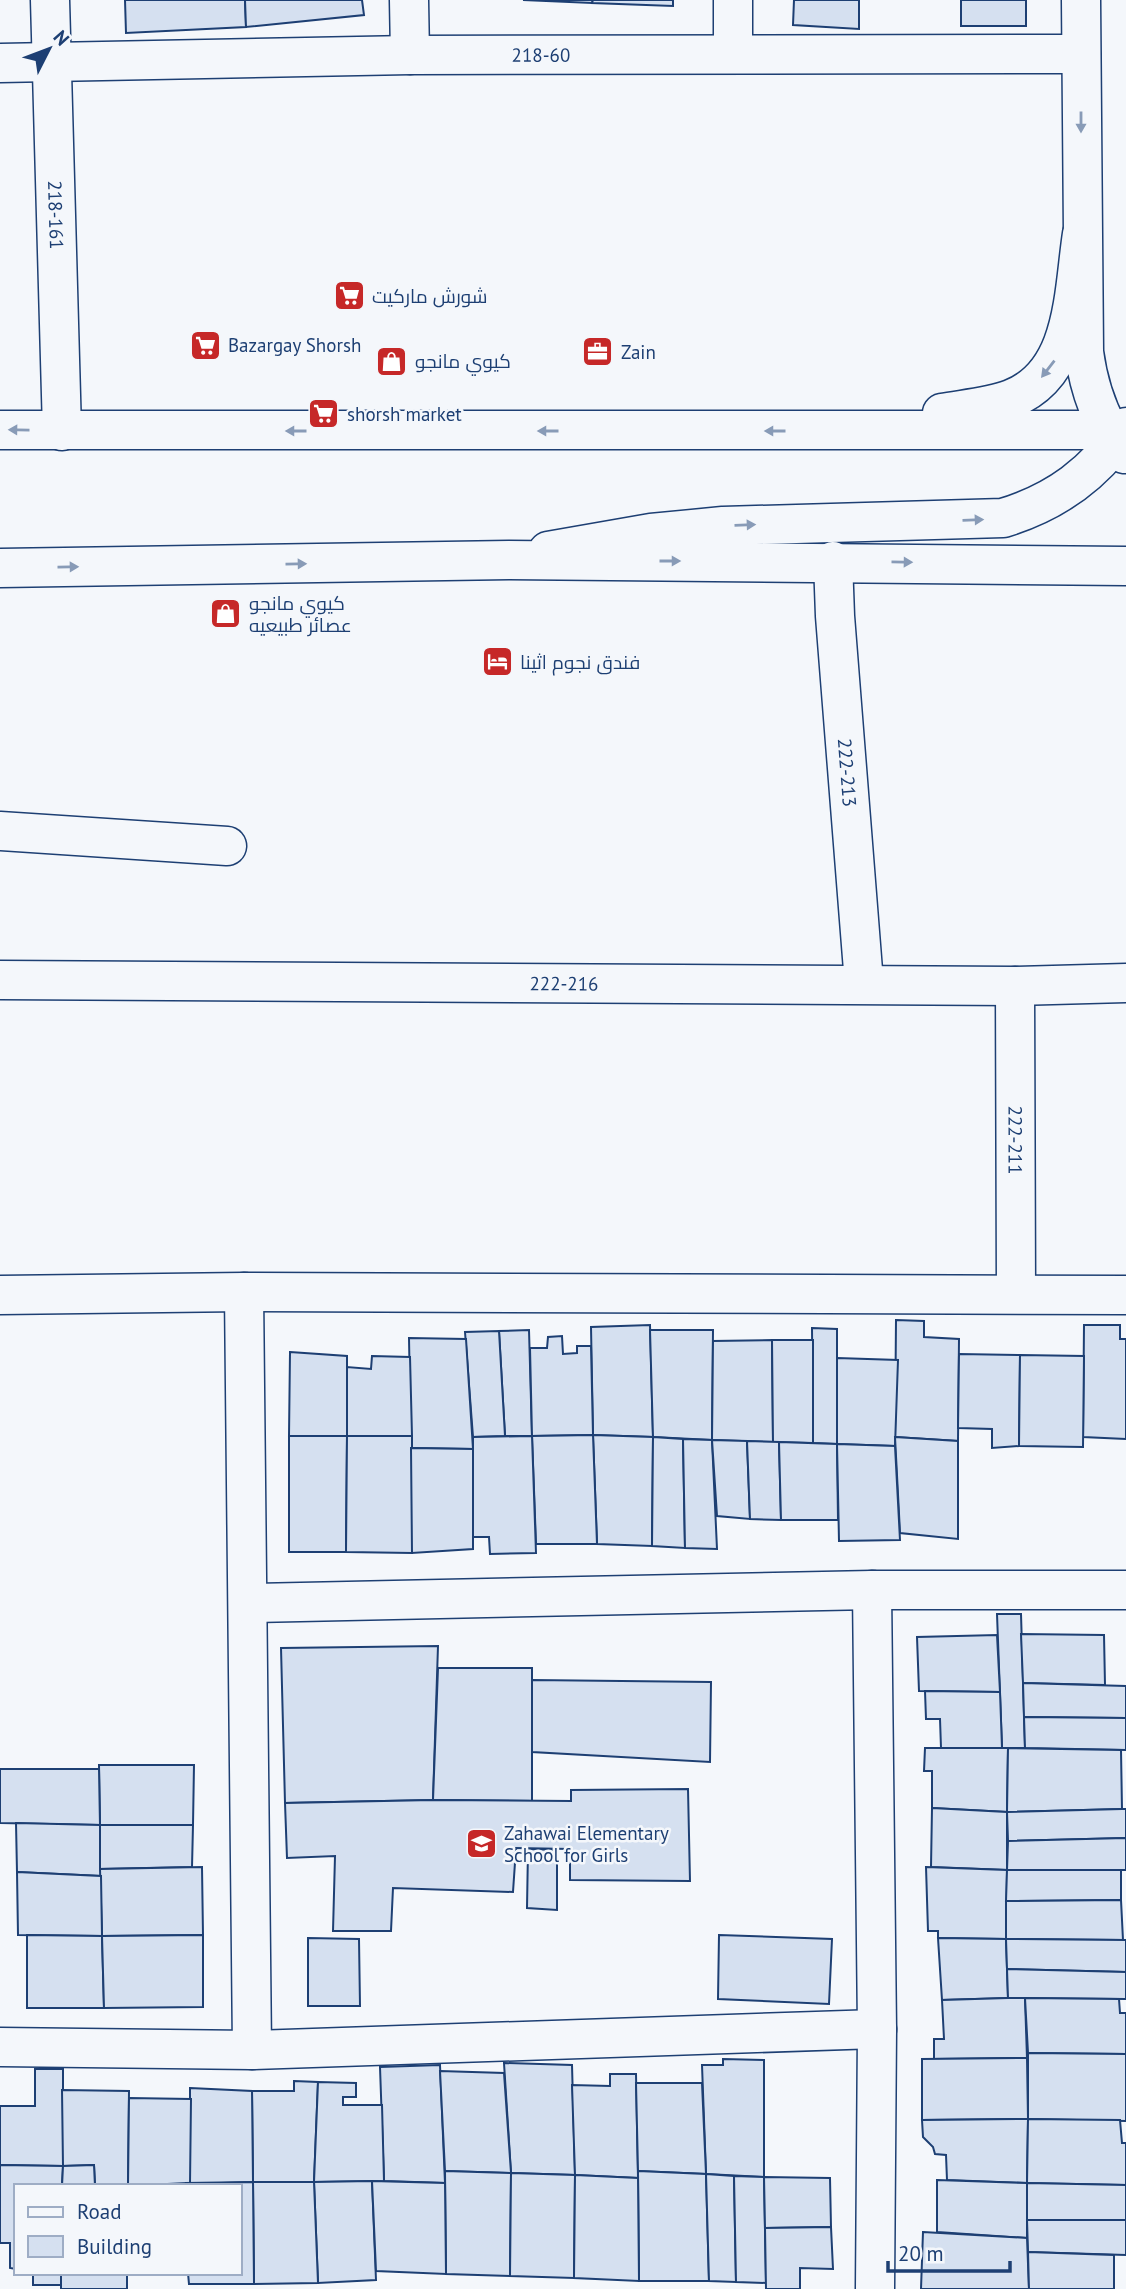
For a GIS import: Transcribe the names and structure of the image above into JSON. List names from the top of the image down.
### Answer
{
  "streets": {
    "main road": [
      "218-60",
      "218-161",
      "222-213",
      "222-216",
      "222-211"
    ]
  },
  "crossings": [
    ["218-60", "218-161"],
    ["222-213", "222-216"],
    ["222-216", "222-211"]
  ],
  "places": {
    "supermarket": ["شورش ماركيت", "Bazargay Shorsh", "shorsh market"],
    "office": ["Zain"],
    "shop": ["كيوي مانجو", "كيوي مانجو عصائر طبيعيه"],
    "hotel": ["فندق نجوم اثينا"],
    "school or university": ["Zahawai Elementary School for Girls"]
  },
  "legend": ["Road", "Building"],
  "scale_bar": "20 m",
  "north": "top right"
}
